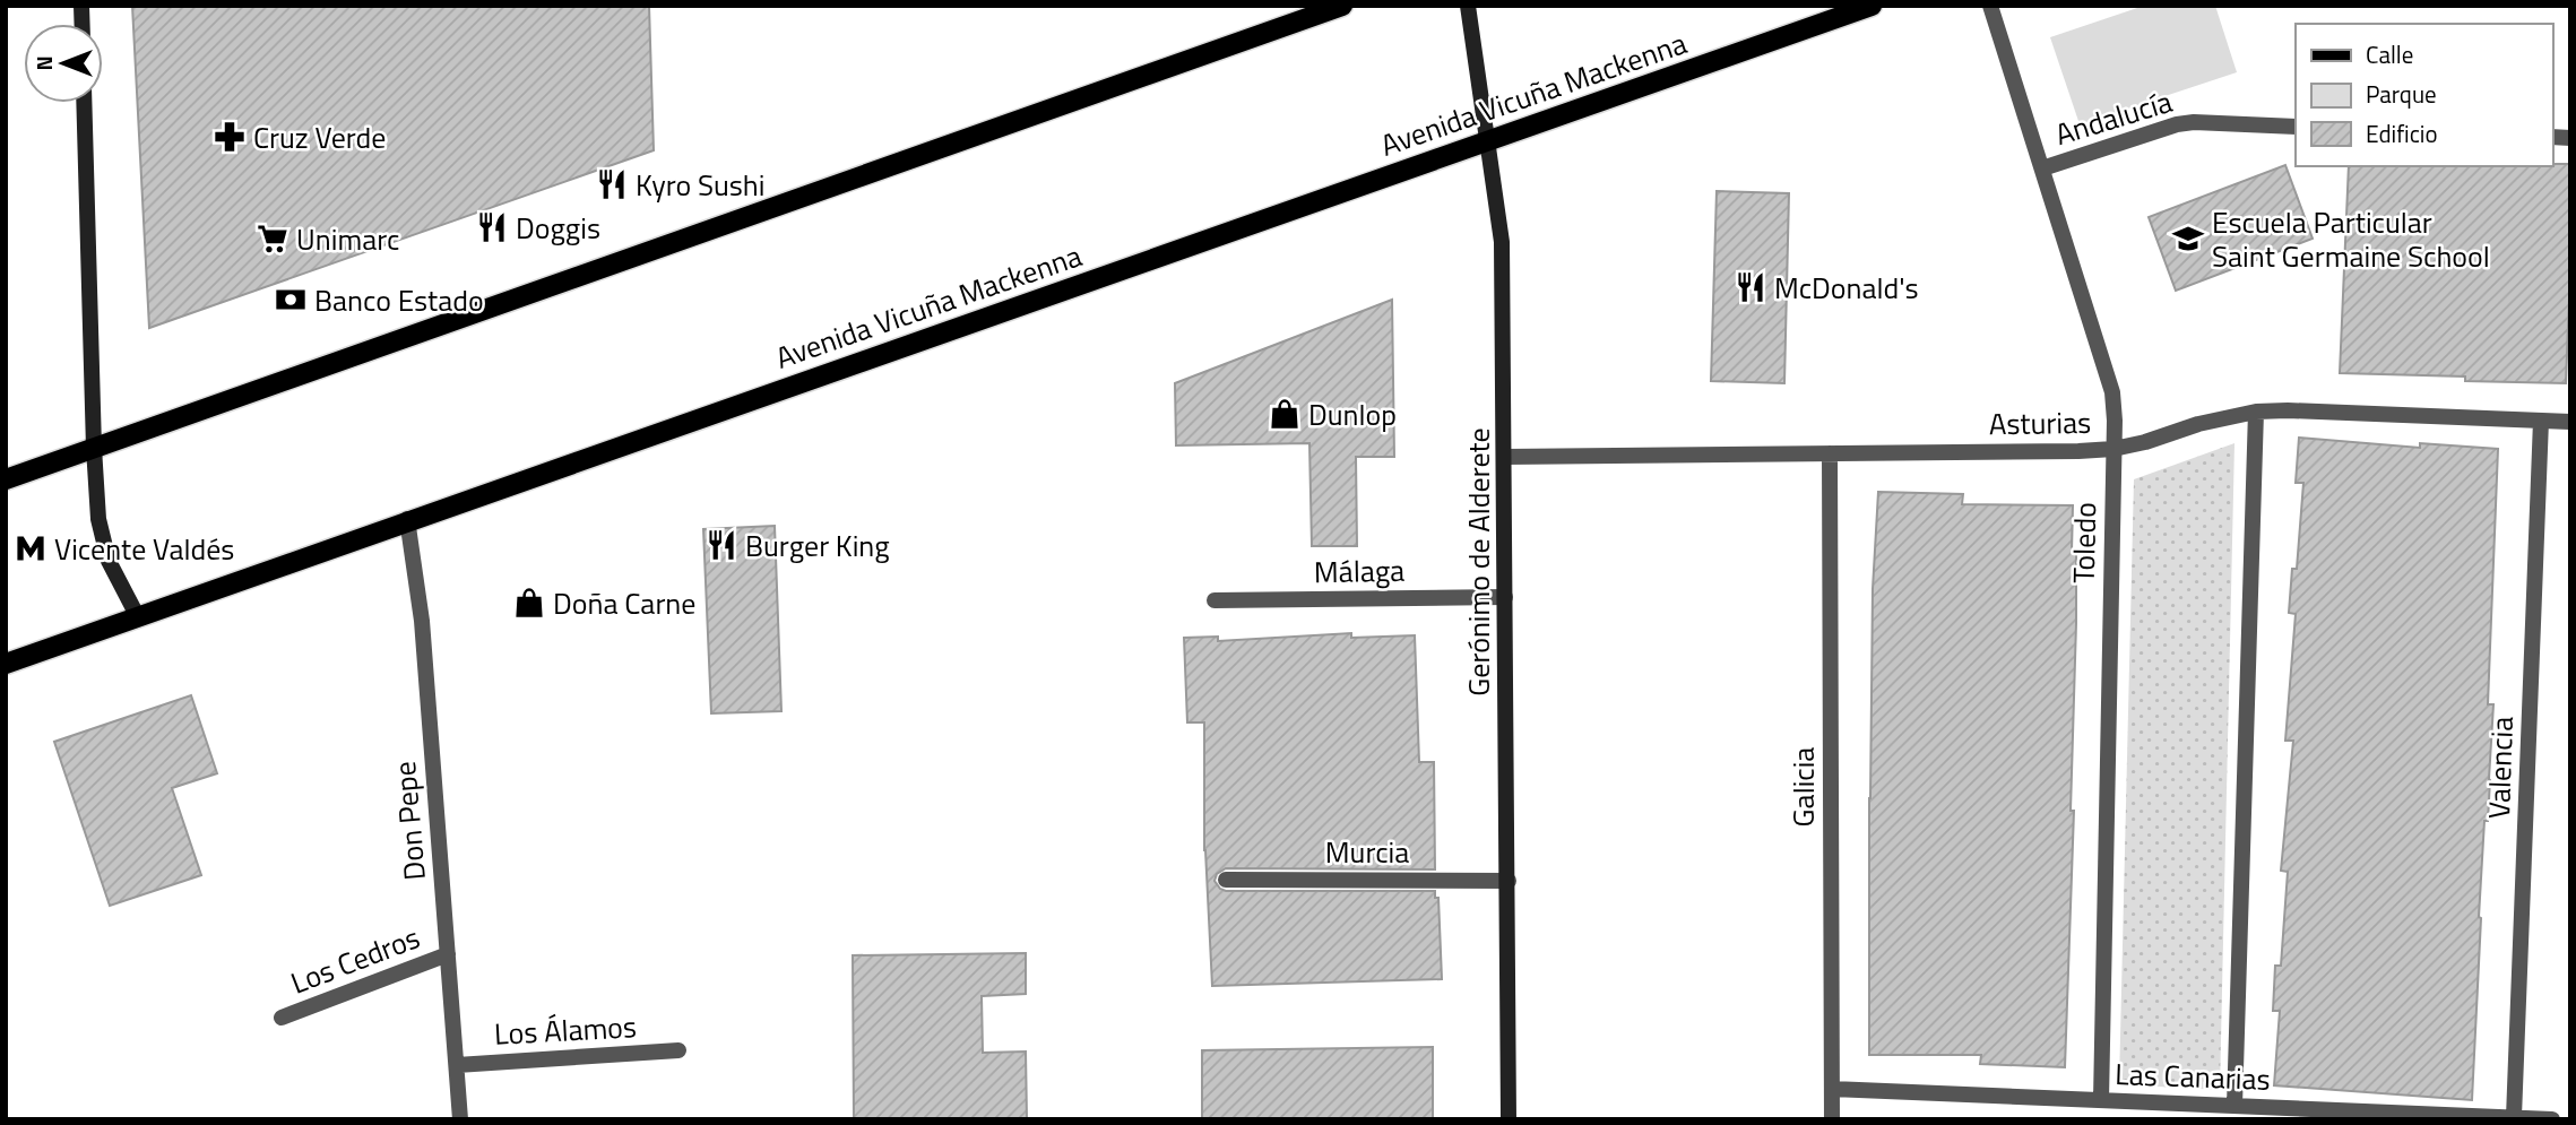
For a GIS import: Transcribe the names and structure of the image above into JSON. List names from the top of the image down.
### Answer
{
  "streets": {
    "main road": ["Avenida Vicuña Mackenna", "Gerónimo de Alderete"],
    "street": [
      "Andalucía",
      "Asturias",
      "Toledo",
      "Málaga",
      "Valencia",
      "Galicia",
      "Don Pepe",
      "Murcia",
      "Los Cedros",
      "Los Álamos",
      "Las Canarias"
    ]
  },
  "crossings": [
    ["Avenida Vicuña Mackenna", "Gerónimo de Alderete"],
    ["Avenida Vicuña Mackenna", "Don Pepe"],
    ["Andalucía", "Toledo"],
    ["Asturias", "Toledo"],
    ["Asturias", "Gerónimo de Alderete"],
    ["Asturias", "Valencia"],
    ["Asturias", "Galicia"],
    ["Toledo", "Las Canarias"],
    ["Gerónimo de Alderete", "Málaga"],
    ["Gerónimo de Alderete", "Murcia"],
    ["Valencia", "Las Canarias"],
    ["Galicia", "Las Canarias"],
    ["Don Pepe", "Los Cedros"],
    ["Don Pepe", "Los Álamos"]
  ],
  "places": {
    "pharmacy": ["Cruz Verde"],
    "restaurant": [
      "Kyro Sushi",
      "Doggis",
      "McDonald's",
      "Burger King"
    ],
    "supermarket": ["Unimarc"],
    "school or university": ["Escuela Particular Saint Germaine School"],
    "bank": ["Banco Estado"],
    "shop": ["Dunlop", "Doña Carne"],
    "metro station": ["Vicente Valdés"]
  },
  "legend": ["Calle", "Parque", "Edificio"],
  "north": "left"
}
